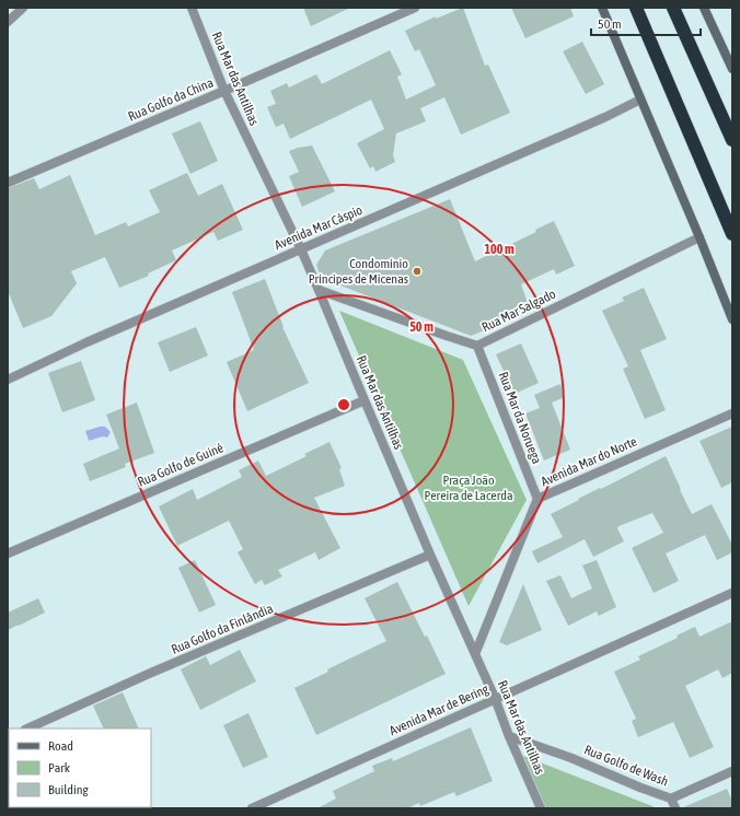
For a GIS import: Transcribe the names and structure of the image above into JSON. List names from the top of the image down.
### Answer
{
  "streets": {
    "street": [
      "Rua Mar das Antilhas",
      "Rua Golfo da China",
      "Avenida Mar Cáspio",
      "Rua Mar Salgado",
      "Rua Mar da Noruega",
      "Avenida Mar do Norte",
      "Rua Golfo de Guiné",
      "Rua Golfo da Finlândia",
      "Avenida Mar de Bering",
      "Rua Golfo de Wash"
    ]
  },
  "crossings": [
    ["Rua Mar das Antilhas", "Rua Golfo da China"],
    ["Rua Mar das Antilhas", "Avenida Mar Cáspio"],
    ["Rua Mar das Antilhas", "Rua Mar Salgado"],
    ["Rua Mar das Antilhas", "Avenida Mar do Norte"],
    ["Rua Mar das Antilhas", "Rua Golfo de Guiné"],
    ["Rua Mar das Antilhas", "Rua Golfo da Finlândia"],
    ["Rua Mar das Antilhas", "Avenida Mar de Bering"],
    ["Rua Mar das Antilhas", "Rua Golfo de Wash"],
    ["Rua Mar Salgado", "Rua Mar da Noruega"],
    ["Rua Mar da Noruega", "Avenida Mar do Norte"]
  ],
  "parks": ["Praça João Pereira de Lacerda"],
  "places": ["Condomínio Príncipes de Micenas"],
  "legend": ["Road", "Park", "Building"],
  "scale_bar": "50 m",
  "rings": ["100 m", "50 m"]
}
